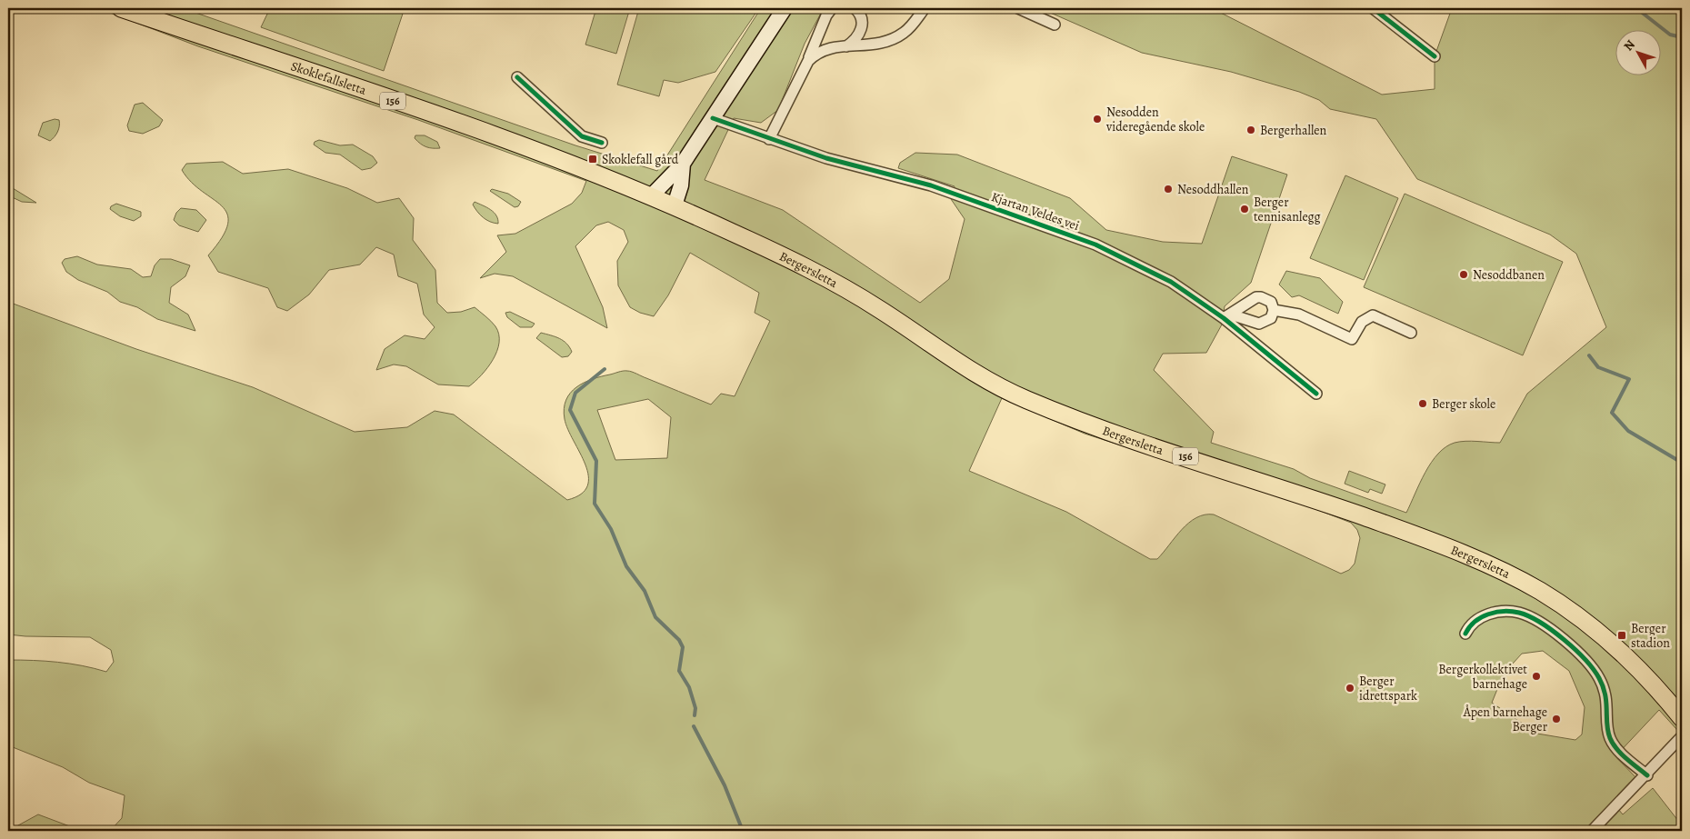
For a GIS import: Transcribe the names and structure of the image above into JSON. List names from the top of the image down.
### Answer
{
  "streets": {
    "main road": ["Skoklefallsletta", "156", "Bergersletta"],
    "street": ["Kjartan Veldes vei"]
  },
  "crossings": [
    ["Skoklefallsletta", "Bergersletta"]
  ],
  "places": {
    "other": [
      "Nesodden videregående skole",
      "Bergerhallen",
      "Nesoddhallen",
      "Berger tennisanlegg",
      "Nesoddbanen",
      "Berger skole",
      "Bergerkollektivet barnehage",
      "Berger idrettspark",
      "Åpen barnehage Berger"
    ],
    "transit": ["Skoklefall gård", "Berger stadion"]
  },
  "north": "top left"
}
